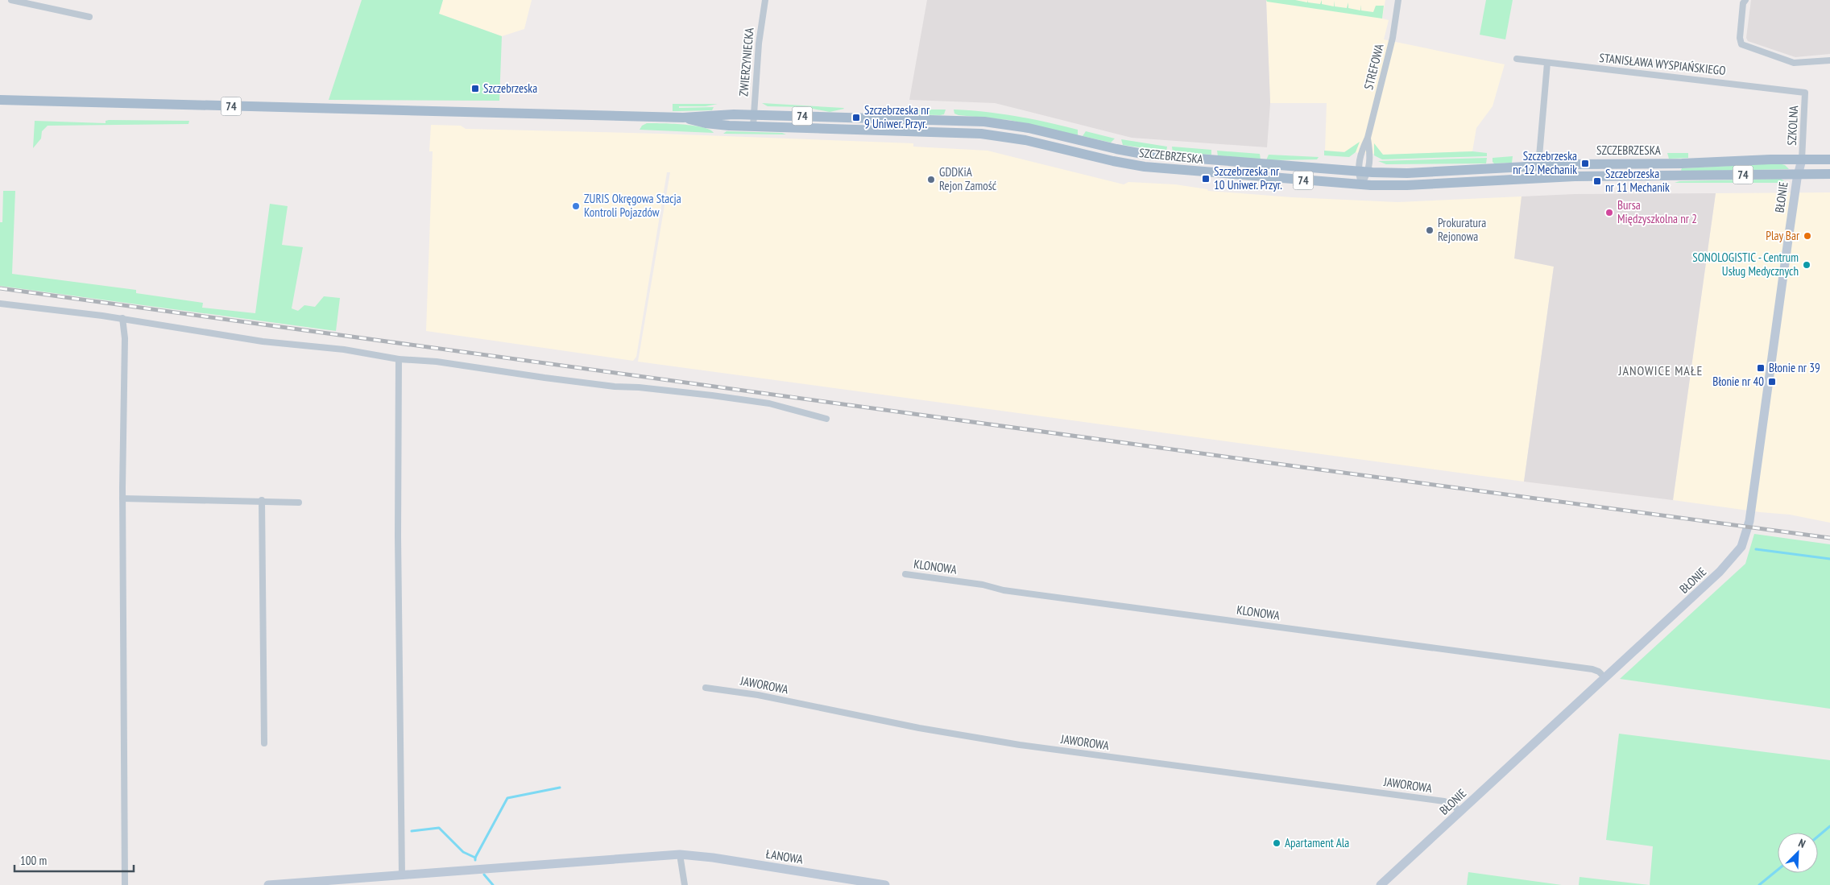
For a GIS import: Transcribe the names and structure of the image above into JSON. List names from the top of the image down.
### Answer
{
  "streets": {
    "main road": ["74", "SZCZEBRZESKA"],
    "street": [
      "ZWIERZYNIECKA",
      "STANISŁAWA WYSPIAŃSKIEGO",
      "STREFOWA",
      "SZKOLNA",
      "BŁONIE",
      "KLONOWA",
      "JAWOROWA",
      "ŁANOWA"
    ]
  },
  "crossings": [
    ["ZWIERZYNIECKA", "SZCZEBRZESKA"],
    ["STANISŁAWA WYSPIAŃSKIEGO", "SZKOLNA"],
    ["STREFOWA", "SZCZEBRZESKA"],
    ["74", "SZCZEBRZESKA"],
    ["SZKOLNA", "SZCZEBRZESKA"],
    ["SZKOLNA", "BŁONIE"],
    ["SZCZEBRZESKA", "BŁONIE"],
    ["BŁONIE", "KLONOWA"],
    ["BŁONIE", "JAWOROWA"]
  ],
  "districts": ["JANOWICE MAŁE"],
  "places": {
    "transit": [
      "Szczebrzeska",
      "Szczebrzeska nr 9 Uniwer. Przyr.",
      "Szczebrzeska nr 12 Mechanik",
      "Szczebrzeska nr 10 Uniwer. Przyr.",
      "Szczebrzeska nr 11 Mechanik",
      "Błonie nr 39",
      "Błonie nr 40"
    ],
    "other": [
      "GDDKiA Rejon Zamość",
      "ZURIS Okręgowa Stacja Kontroli Pojazdów",
      "Bursa Międzyszkolna nr 2",
      "Prokuratura Rejonowa",
      "Play Bar",
      "SONOLOGISTIC - Centrum Usług Medycznych",
      "Apartament Ala"
    ]
  },
  "scale_bar": "100 m",
  "north": "top right"
}
